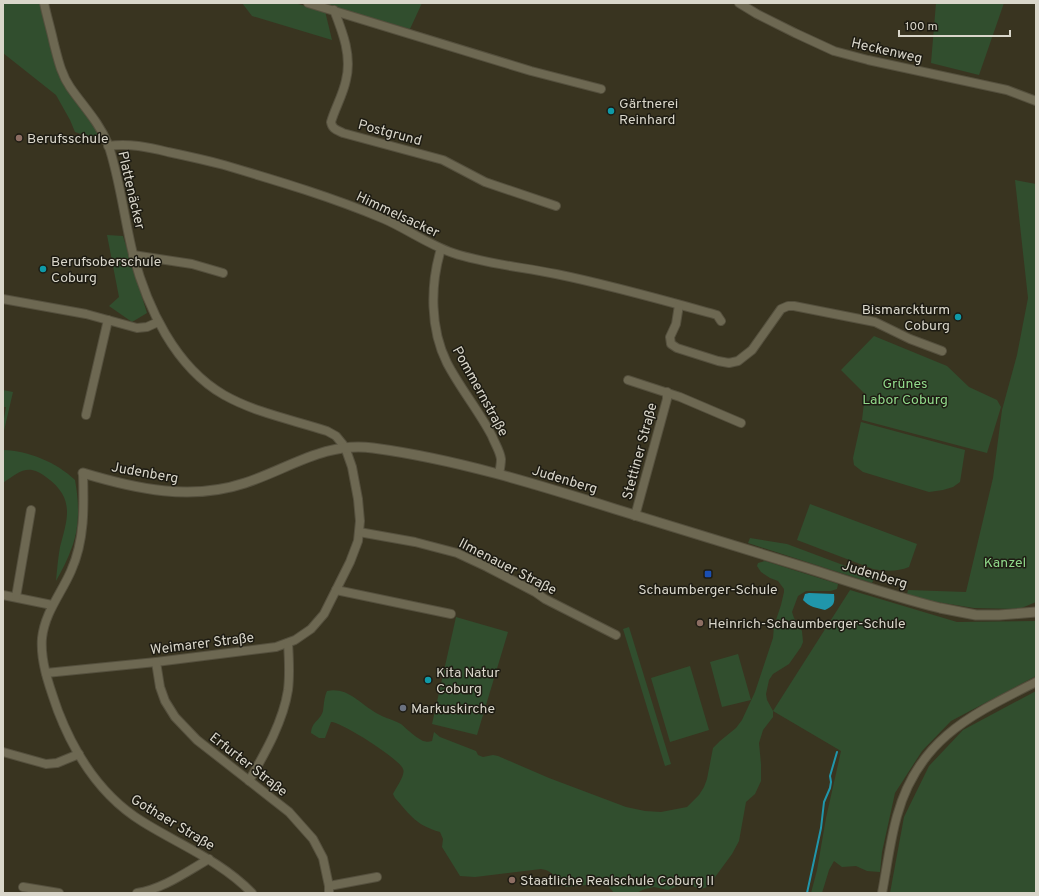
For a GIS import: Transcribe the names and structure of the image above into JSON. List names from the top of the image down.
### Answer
{
  "streets": {
    "street": [
      "Heckenweg",
      "Postgrund",
      "Plattenäcker",
      "Himmelsacker",
      "Pommernstraße",
      "Stettiner Straße",
      "Judenberg",
      "Ilmenauer Straße",
      "Weimarer Straße",
      "Erfurter Straße",
      "Gothaer Straße"
    ]
  },
  "crossings": [
    ["Plattenäcker", "Himmelsacker"],
    ["Plattenäcker", "Judenberg"],
    ["Plattenäcker", "Weimarer Straße"],
    ["Himmelsacker", "Pommernstraße"],
    ["Pommernstraße", "Judenberg"],
    ["Stettiner Straße", "Judenberg"],
    ["Judenberg", "Weimarer Straße"],
    ["Judenberg", "Gothaer Straße"],
    ["Ilmenauer Straße", "Weimarer Straße"],
    ["Weimarer Straße", "Erfurter Straße"],
    ["Weimarer Straße", "Gothaer Straße"]
  ],
  "parks": ["Grünes Labor Coburg", "Kanzel"],
  "places": {
    "other": [
      "Gärtnerei Reinhard",
      "Berufsschule",
      "Berufsoberschule Coburg",
      "Bismarckturm Coburg",
      "Heinrich-Schaumberger-Schule",
      "Kita Natur Coburg",
      "Markuskirche",
      "Staatliche Realschule Coburg II"
    ],
    "transit": ["Schaumberger-Schule"]
  },
  "scale_bar": "100 m"
}
